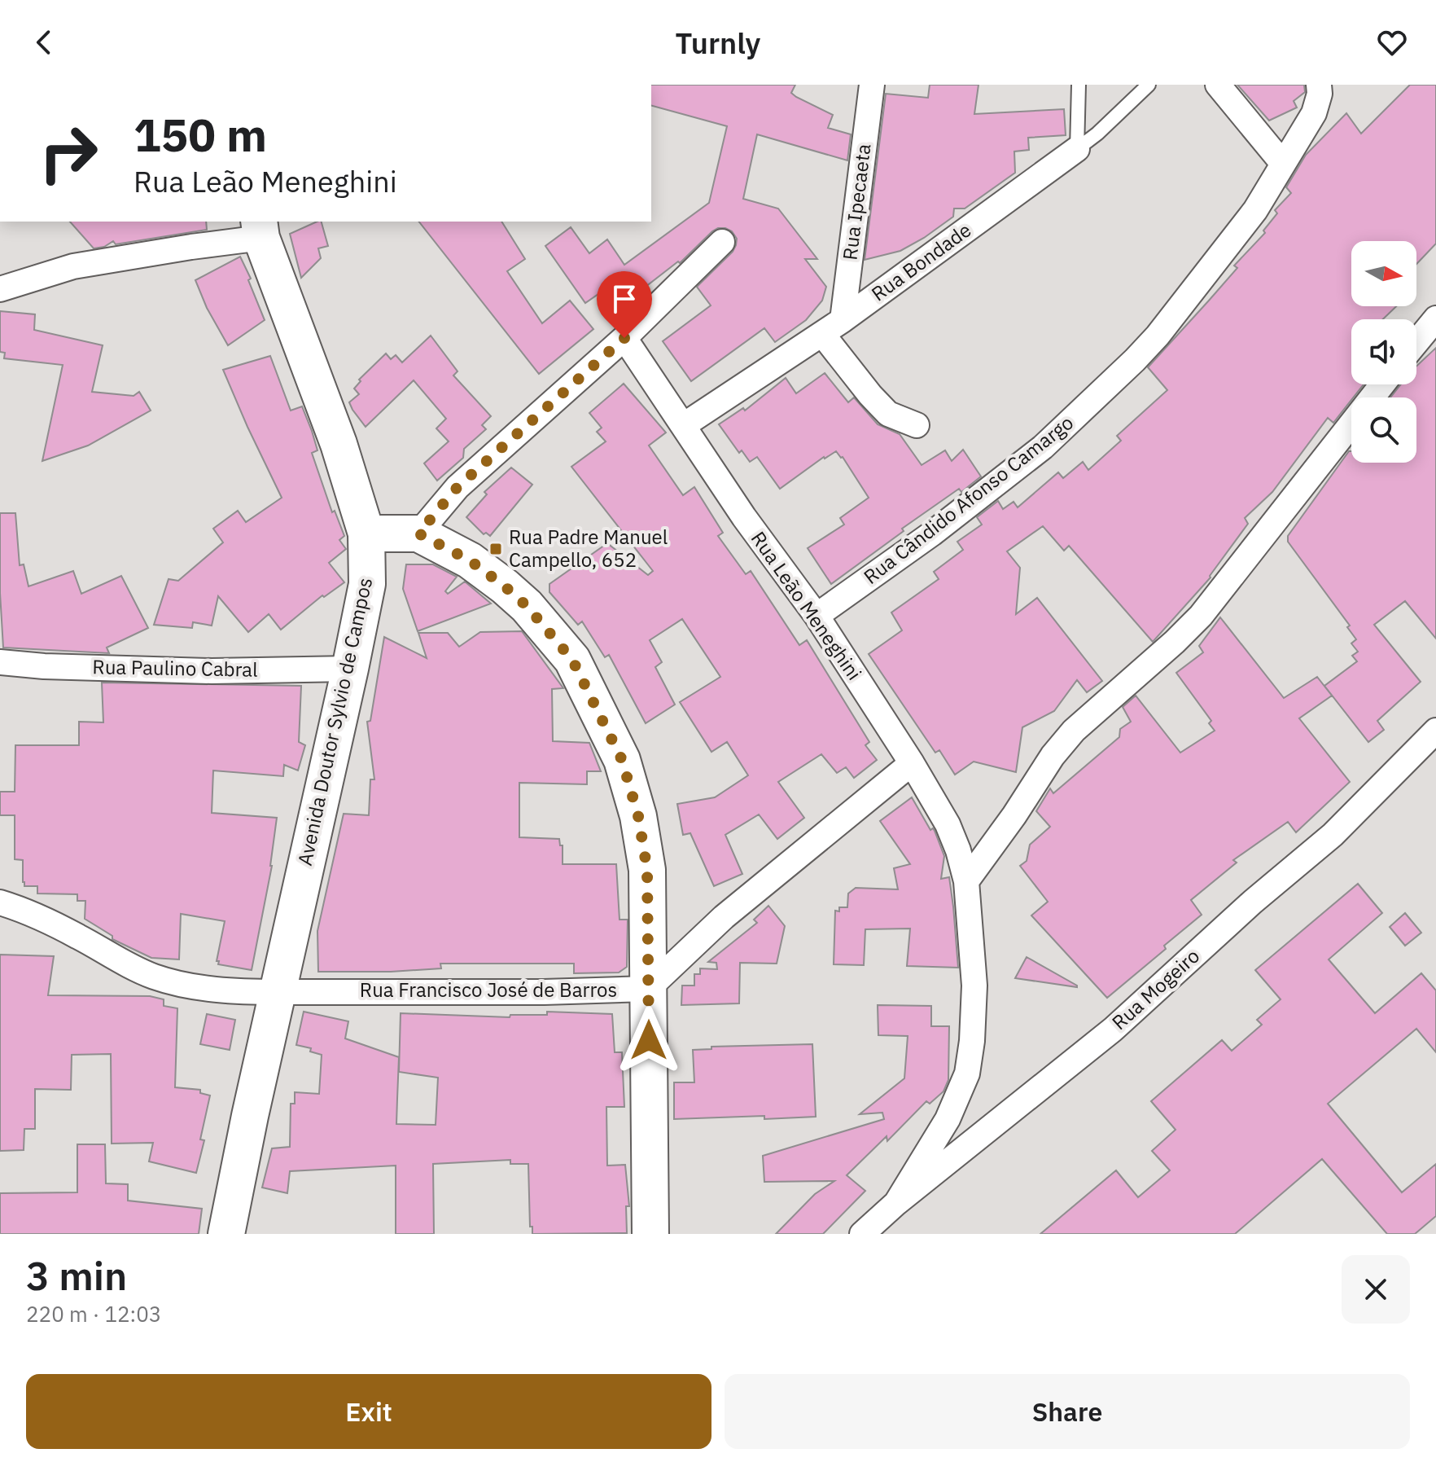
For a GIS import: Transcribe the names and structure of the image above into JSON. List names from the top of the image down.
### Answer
{
  "streets": {
    "main road": ["Avenida Doutor Sylvio de Campos"],
    "street": [
      "Rua Ipecaeta",
      "Rua Bondade",
      "Rua Cândido Afonso Camargo",
      "Rua Leão Meneghini",
      "Rua Paulino Cabral",
      "Rua Mogeiro",
      "Rua Francisco José de Barros"
    ]
  },
  "crossings": [
    ["Rua Ipecaeta", "Rua Bondade"],
    ["Rua Bondade", "Rua Leão Meneghini"],
    ["Rua Cândido Afonso Camargo", "Rua Leão Meneghini"],
    ["Rua Leão Meneghini", "Rua Mogeiro"],
    ["Rua Paulino Cabral", "Avenida Doutor Sylvio de Campos"],
    ["Avenida Doutor Sylvio de Campos", "Rua Francisco José de Barros"]
  ],
  "places": {
    "transit": ["Rua Padre Manuel Campello, 652"]
  },
  "north": "right",
  "page": {
    "header": "Turnly",
    "turn": ["150 m", "Rua Leão Meneghini"],
    "heading": ["3 min", "220 m · 12:03"],
    "buttons": ["Exit", "Share"]
  }
}
